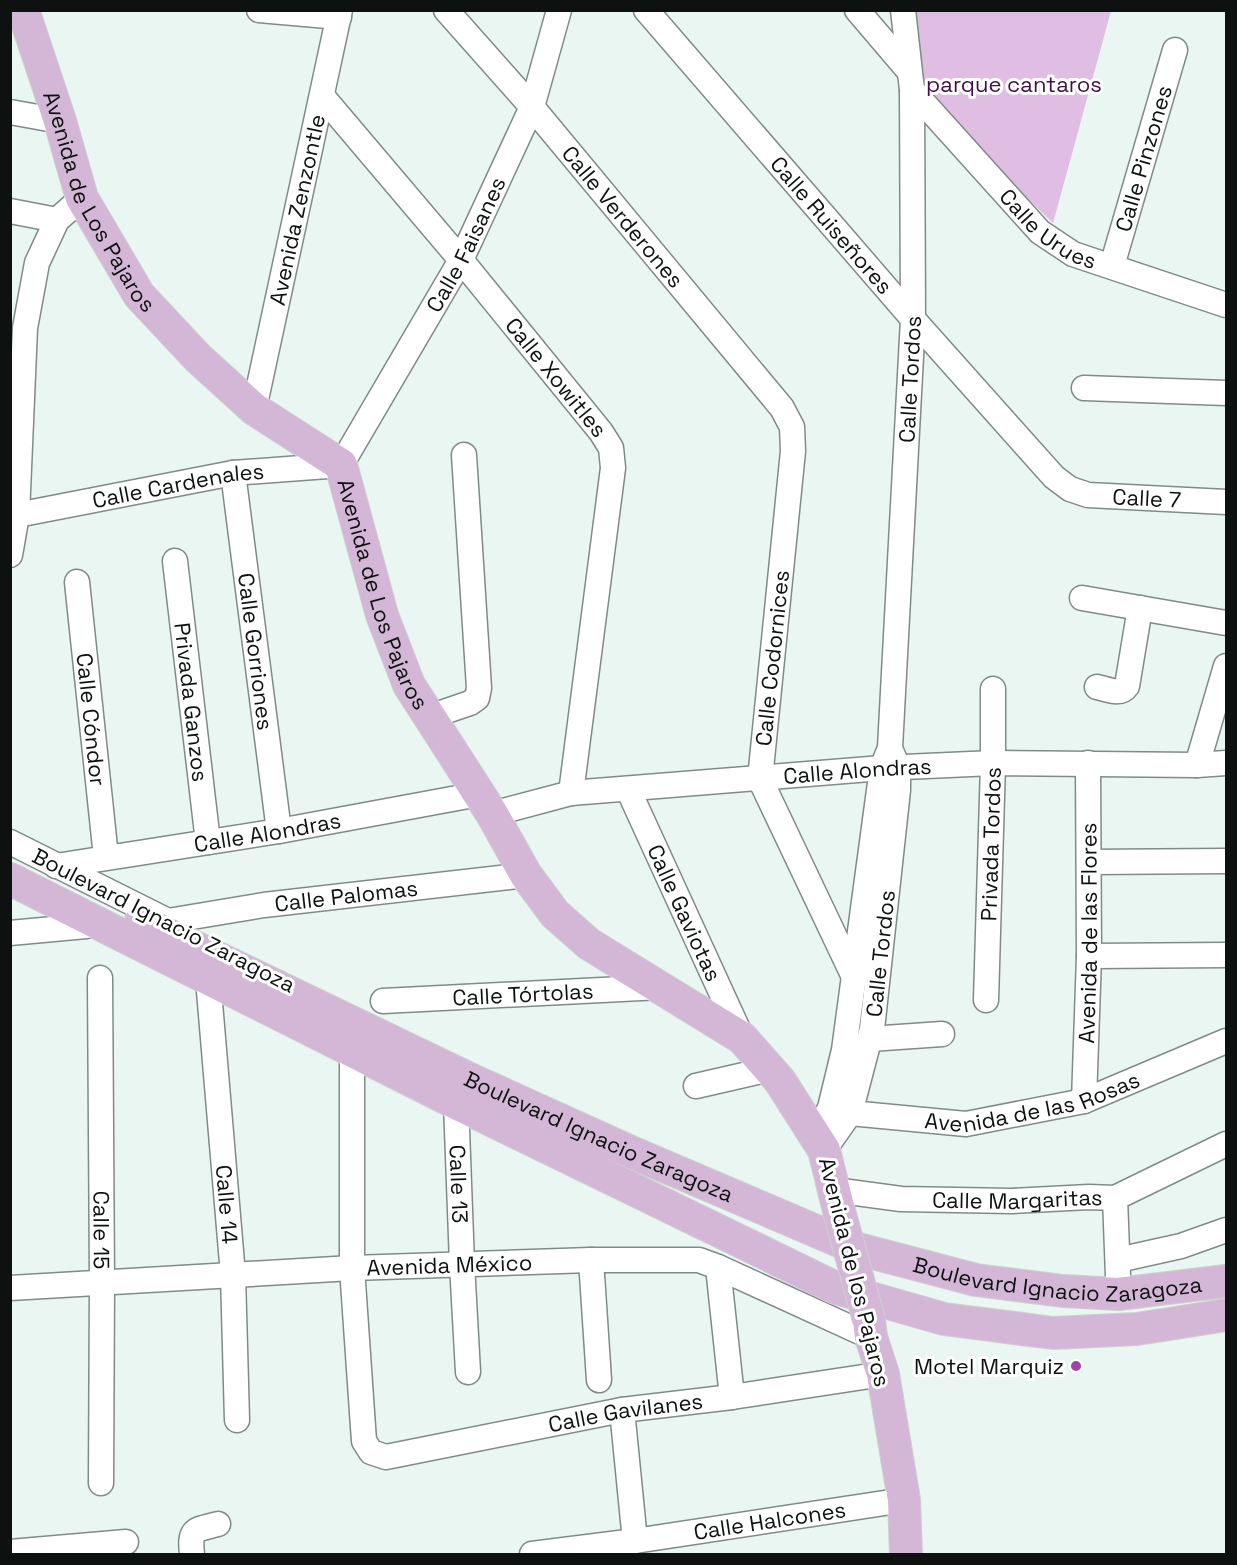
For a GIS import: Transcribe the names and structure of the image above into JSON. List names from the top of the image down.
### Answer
{
  "streets": {
    "main road": ["Avenida de Los Pajaros", "Boulevard Ignacio Zaragoza", "Avenida de los Pajaros"],
    "street": [
      "Calle Pinzones",
      "Avenida Zenzontle",
      "Calle Verderones",
      "Calle Urues",
      "Calle Ruiseñores",
      "Calle Faisanes",
      "Calle Xowitles",
      "Calle Tordos",
      "Calle Cardenales",
      "Calle 7",
      "Calle Gorriones",
      "Calle Codornices",
      "Privada Ganzos",
      "Calle Cóndor",
      "Calle Alondras",
      "Privada Tordos",
      "Calle Palomas",
      "Calle Gaviotas",
      "Avenida de las Flores",
      "Calle Tórtolas",
      "Avenida de las Rosas",
      "Calle 13",
      "Calle Margaritas",
      "Calle 14",
      "Calle 15",
      "Avenida México",
      "Calle Gavilanes",
      "Calle Halcones"
    ]
  },
  "crossings": [
    ["Calle Pinzones", "Calle Urues"],
    ["Avenida de Los Pajaros", "Avenida Zenzontle"],
    ["Avenida de Los Pajaros", "Calle Faisanes"],
    ["Avenida de Los Pajaros", "Calle Cardenales"],
    ["Avenida de Los Pajaros", "Calle Alondras"],
    ["Avenida de Los Pajaros", "Calle Palomas"],
    ["Avenida de Los Pajaros", "Calle Tórtolas"],
    ["Avenida de Los Pajaros", "Avenida de los Pajaros"],
    ["Avenida Zenzontle", "Calle Xowitles"],
    ["Calle Verderones", "Calle Faisanes"],
    ["Calle Verderones", "Calle Codornices"],
    ["Calle Urues", "Calle Tordos"],
    ["Calle Ruiseñores", "Calle Tordos"],
    ["Calle Ruiseñores", "Calle 7"],
    ["Calle Faisanes", "Calle Xowitles"],
    ["Calle Faisanes", "Calle Cardenales"],
    ["Calle Xowitles", "Calle Alondras"],
    ["Calle Tordos", "Calle Codornices"],
    ["Calle Tordos", "Calle Alondras"],
    ["Calle Tordos", "Avenida de las Rosas"],
    ["Calle Tordos", "Avenida de los Pajaros"],
    ["Calle Cardenales", "Calle Gorriones"],
    ["Calle Gorriones", "Calle Alondras"],
    ["Calle Codornices", "Calle Alondras"],
    ["Privada Ganzos", "Calle Alondras"],
    ["Calle Cóndor", "Calle Alondras"],
    ["Calle Alondras", "Privada Tordos"],
    ["Calle Alondras", "Calle Gaviotas"],
    ["Calle Alondras", "Boulevard Ignacio Zaragoza"],
    ["Calle Alondras", "Avenida de las Flores"],
    ["Calle Palomas", "Boulevard Ignacio Zaragoza"],
    ["Calle Gaviotas", "Avenida de los Pajaros"],
    ["Boulevard Ignacio Zaragoza", "Calle 13"],
    ["Boulevard Ignacio Zaragoza", "Calle 14"],
    ["Avenida de las Flores", "Avenida de las Rosas"],
    ["Calle Tórtolas", "Avenida de los Pajaros"],
    ["Calle 13", "Avenida México"],
    ["Calle Margaritas", "Avenida de los Pajaros"],
    ["Calle 14", "Avenida México"],
    ["Calle 15", "Avenida México"],
    ["Avenida México", "Avenida de los Pajaros"],
    ["Avenida México", "Calle Gavilanes"],
    ["Avenida de los Pajaros", "Calle Gavilanes"],
    ["Avenida de los Pajaros", "Calle Halcones"]
  ],
  "parks": ["parque cantaros"],
  "places": ["Motel Marquiz"]
}
